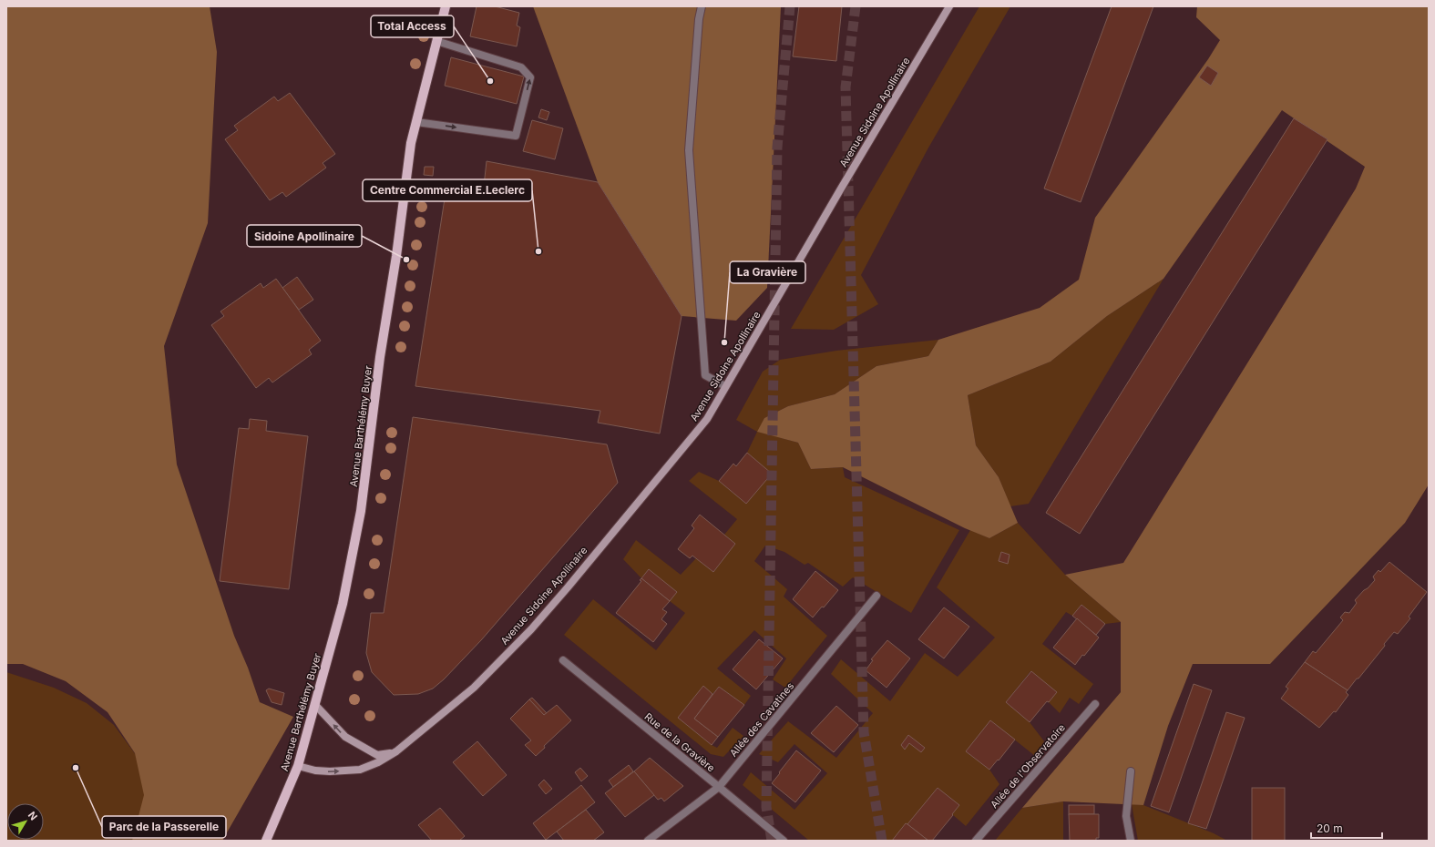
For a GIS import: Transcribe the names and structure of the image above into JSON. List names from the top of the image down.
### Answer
{
  "streets": {
    "main road": ["Avenue Sidoine Apollinaire", "Avenue Barthélémy Buyer"],
    "street": ["Allée des Cavatines", "Rue de la Gravière", "Allée de l'Observatoire"]
  },
  "crossings": [
    ["Avenue Sidoine Apollinaire", "Avenue Barthélémy Buyer"],
    ["Allée des Cavatines", "Rue de la Gravière"]
  ],
  "places": [
    "Total Access",
    "Centre Commercial E.Leclerc",
    "Sidoine Apollinaire",
    "La Gravière",
    "Parc de la Passerelle"
  ],
  "scale_bar": "20 m",
  "north": "top right"
}
